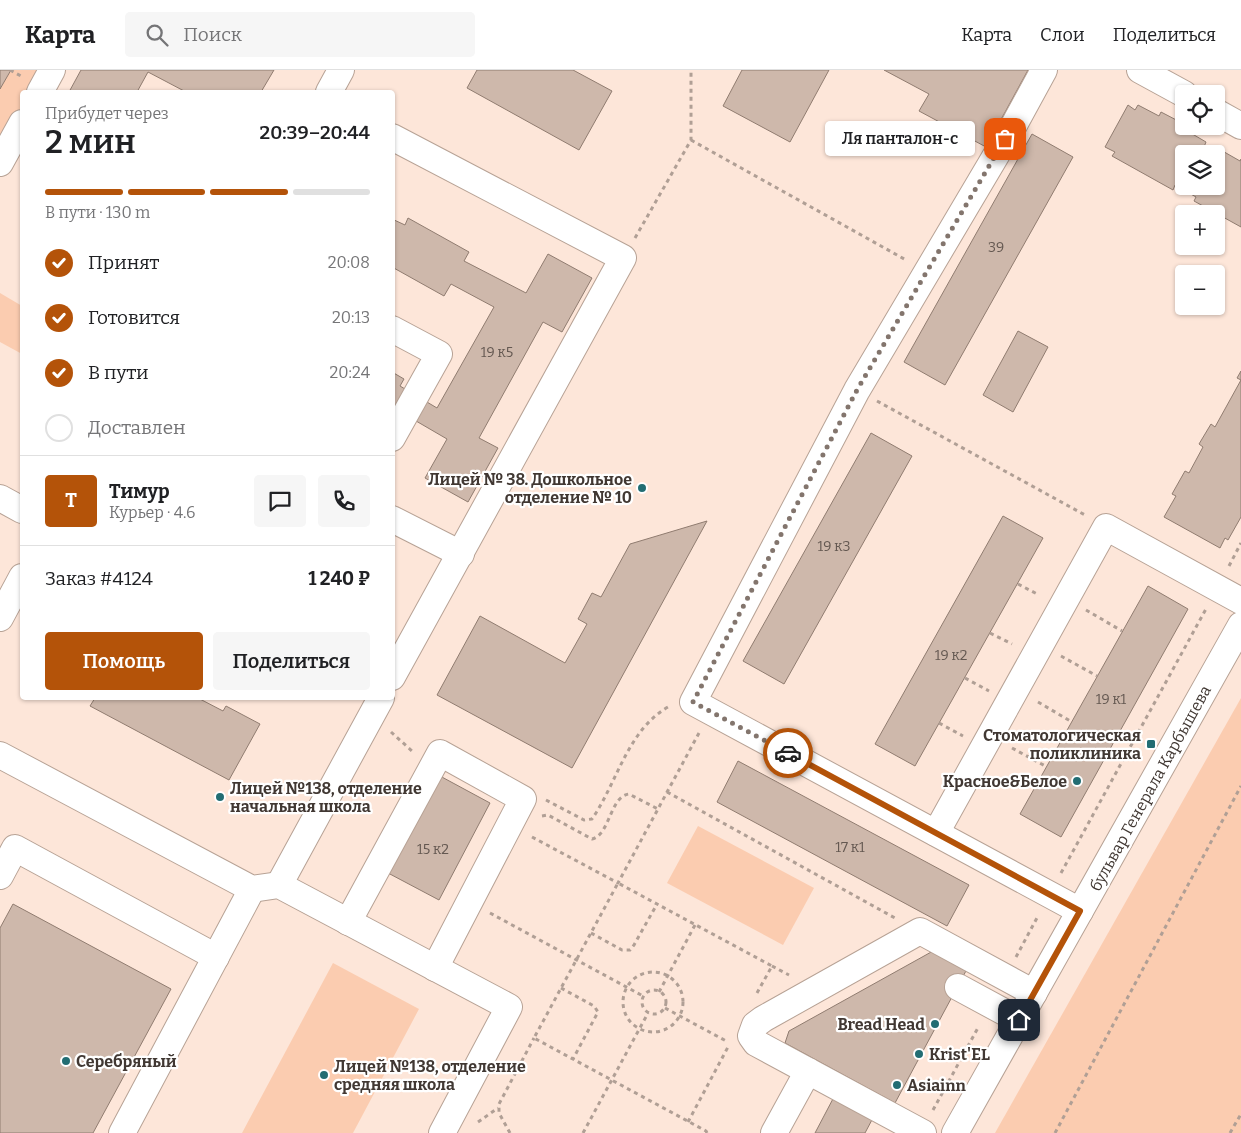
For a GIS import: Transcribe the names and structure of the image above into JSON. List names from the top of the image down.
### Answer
{
  "streets": {
    "street": ["бульвар Генерала Карбышева"]
  },
  "places": {
    "other": [
      "Ля панталон-с",
      "Лицей № 38. Дошкольное отделение № 10",
      "Красное&Белое",
      "Лицей №138, отделение начальная школа",
      "Bread Head",
      "Krist'EL",
      "Серебряный",
      "Лицей №138, отделение средняя школа",
      "Asiainn"
    ],
    "transit": ["Стоматологическая поликлиника"]
  },
  "house_numbers": [
    "39",
    "19 к5",
    "19 к3",
    "19 к2",
    "19 к1",
    "17 к1",
    "15 к2"
  ],
  "page": {
    "header": "Карта",
    "search": "Поиск",
    "nav": ["Карта", "Слои", "Поделиться"],
    "map_buttons": ["+", "−"],
    "heading": ["2 мин", "Прибудет через", "20:39–20:44"],
    "panel": [
      "Тимур",
      "Курьер · 4.6",
      "Заказ #4124",
      "1 240 ₽"
    ],
    "bubble": "Ля панталон-с",
    "bar": "В пути · 130 m",
    "list": [
      ["Принят", "20:08"],
      ["Готовится", "20:13"],
      ["В пути", "20:24"],
      "Доставлен"
    ],
    "round": "Т",
    "buttons": ["Помощь", "Поделиться"]
  }
}
